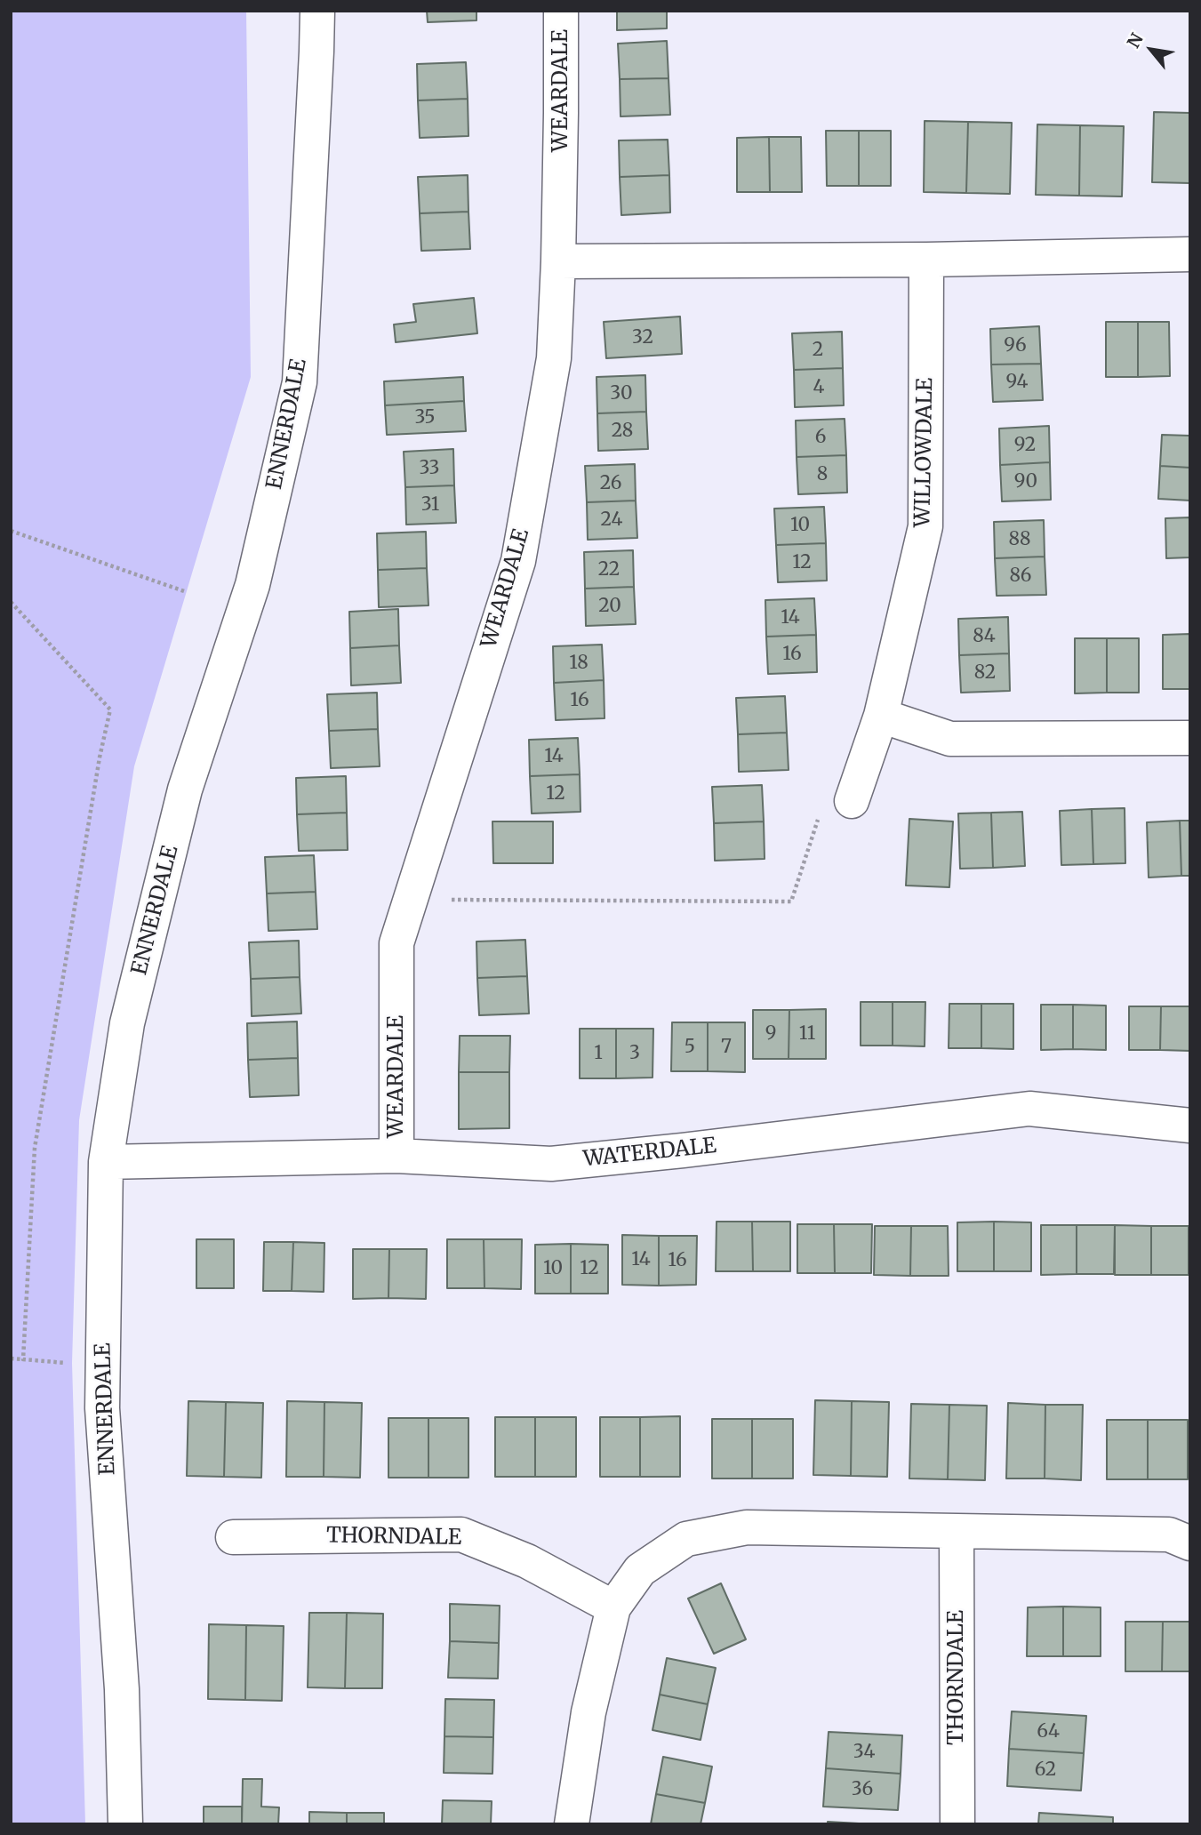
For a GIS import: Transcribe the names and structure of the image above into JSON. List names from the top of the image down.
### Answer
{
  "streets": {
    "street": [
      "WEARDALE",
      "ENNERDALE",
      "WILLOWDALE",
      "WATERDALE",
      "THORNDALE"
    ]
  },
  "crossings": [
    ["WEARDALE", "WATERDALE"],
    ["ENNERDALE", "WATERDALE"]
  ],
  "house_numbers": [
    "32",
    "96",
    "2",
    "94",
    "4",
    "30",
    "35",
    "28",
    "6",
    "92",
    "33",
    "8",
    "90",
    "26",
    "31",
    "24",
    "10",
    "88",
    "12",
    "22",
    "86",
    "20",
    "14",
    "84",
    "16",
    "18",
    "82",
    "16",
    "14",
    "12",
    "9",
    "11",
    "5",
    "7",
    "1",
    "3",
    "14",
    "16",
    "10",
    "12",
    "64",
    "34",
    "62",
    "36"
  ],
  "north": "top left"
}
